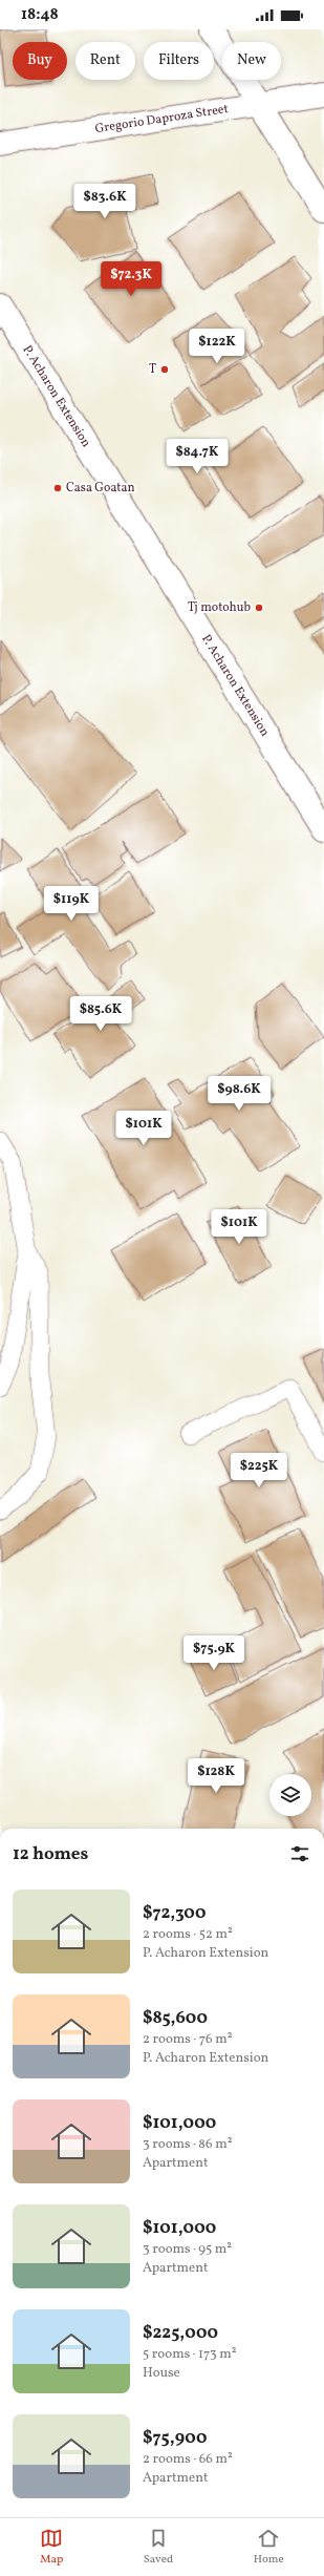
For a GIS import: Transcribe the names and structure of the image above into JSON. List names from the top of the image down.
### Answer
{
  "streets": {
    "main road": ["Gregorio Daproza Street", "P. Acharon Extension"]
  },
  "places": ["T", "Casa Goatan", "Tj motohub"],
  "page": {
    "status": "18:48",
    "chip": [
      "Buy",
      "Rent",
      "Filters",
      "New"
    ],
    "price": [
      "$83.6K",
      "$72.3K",
      "$122K",
      "$84.7K",
      "$119K",
      "$85.6K",
      "$98.6K",
      "$101K",
      "$101K",
      "$225K",
      "$75.9K",
      "$128K"
    ],
    "heading": "12 homes",
    "list": [
      {
        "name": "$72,300",
        "note": "2 rooms · 52 m² · P. Acharon Extension"
      },
      {
        "name": "$85,600",
        "note": "2 rooms · 76 m² · P. Acharon Extension"
      },
      {
        "name": "$101,000",
        "note": "3 rooms · 86 m² · Apartment"
      },
      {
        "name": "$101,000",
        "note": "3 rooms · 95 m² · Apartment"
      },
      {
        "name": "$225,000",
        "note": "5 rooms · 173 m² · House"
      },
      {
        "name": "$75,900",
        "note": "2 rooms · 66 m² · Apartment"
      }
    ],
    "tabs": ["Map", "Saved", "Home"]
  }
}
